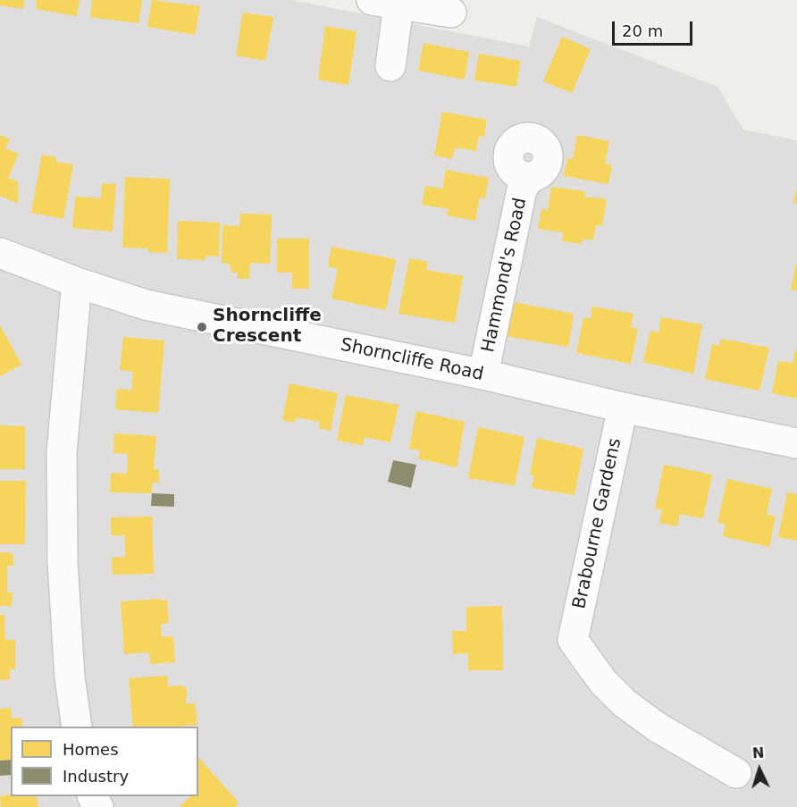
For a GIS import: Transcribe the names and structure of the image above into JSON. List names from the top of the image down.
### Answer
{
  "streets": {
    "street": ["Hammond's Road", "Shorncliffe Road", "Brabourne Gardens"]
  },
  "crossings": [
    ["Hammond's Road", "Shorncliffe Road"],
    ["Shorncliffe Road", "Brabourne Gardens"]
  ],
  "places": ["Shorncliffe Crescent"],
  "legend": ["Homes", "Industry"],
  "scale_bar": "20 m",
  "north": "top"
}
